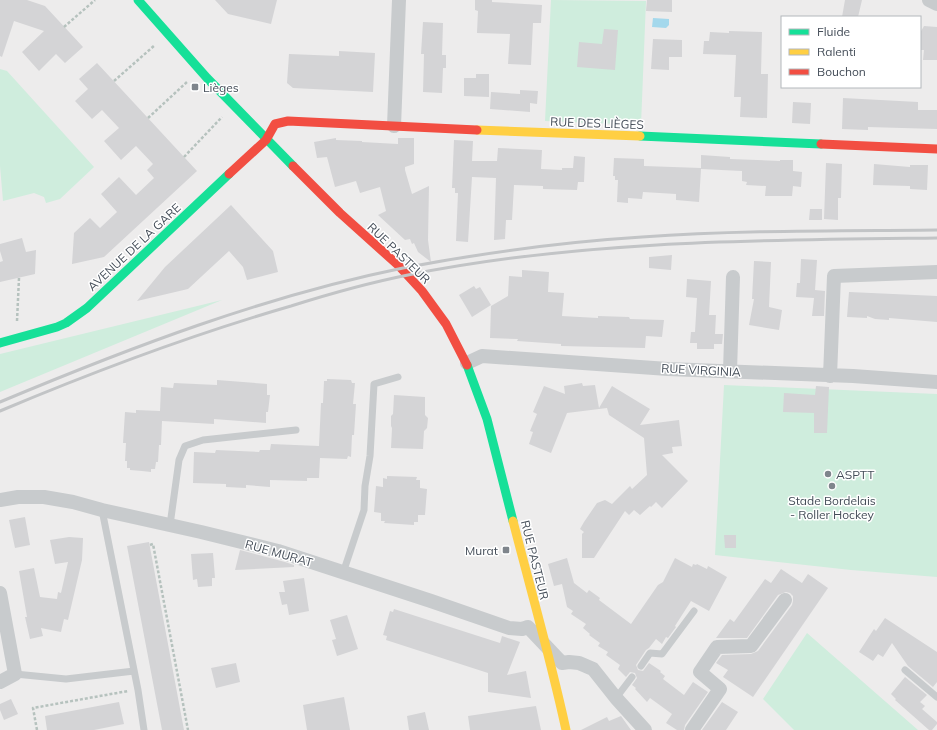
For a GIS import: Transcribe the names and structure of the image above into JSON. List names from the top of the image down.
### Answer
{
  "streets": {
    "street": [
      "RUE DES LIÈGES",
      "AVENUE DE LA GARE",
      "RUE PASTEUR",
      "RUE VIRGINIA",
      "RUE MURAT"
    ]
  },
  "crossings": [
    ["RUE DES LIÈGES", "AVENUE DE LA GARE"],
    ["RUE DES LIÈGES", "RUE PASTEUR"],
    ["AVENUE DE LA GARE", "RUE PASTEUR"],
    ["RUE PASTEUR", "RUE VIRGINIA"],
    ["RUE PASTEUR", "RUE MURAT"]
  ],
  "places": {
    "transit": ["Lièges", "Murat"],
    "other": ["ASPTT", "Stade Bordelais - Roller Hockey"]
  },
  "legend": ["Fluide", "Ralenti", "Bouchon"]
}
